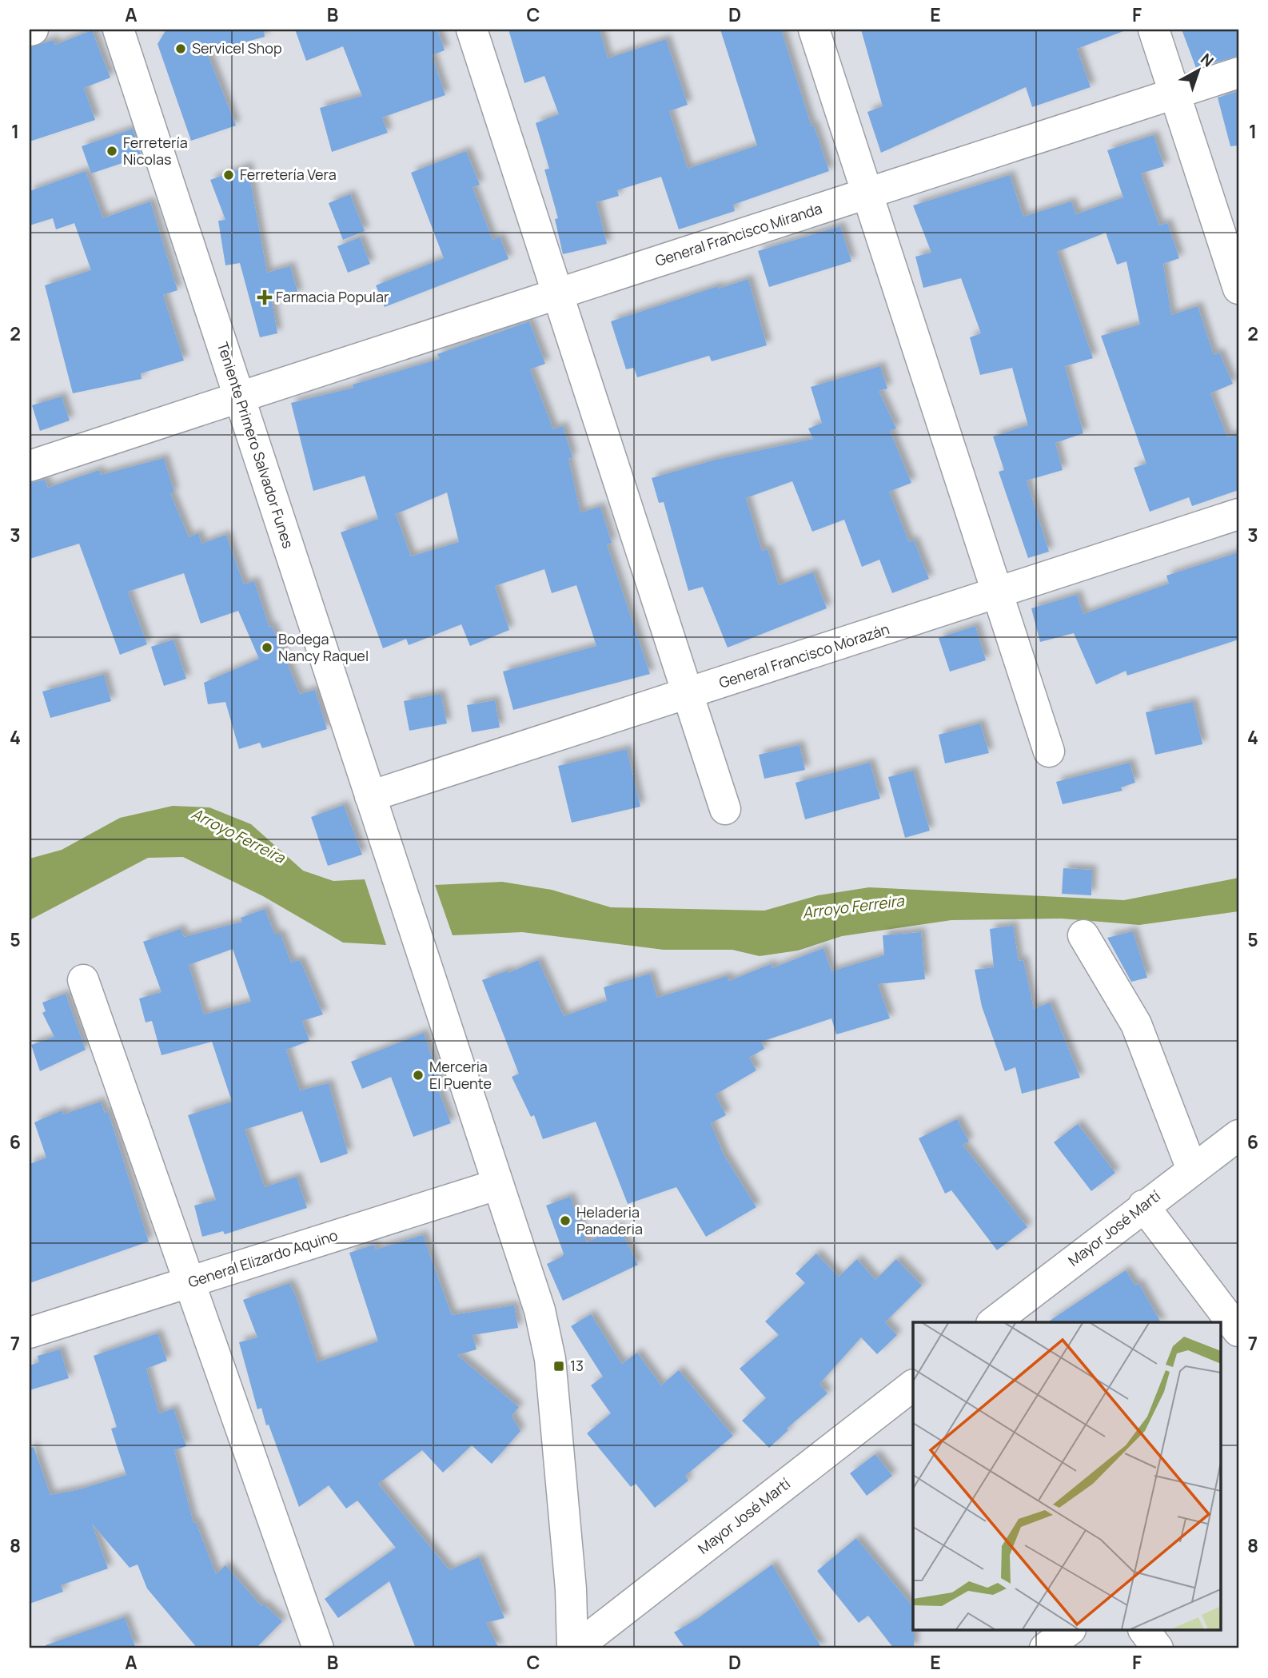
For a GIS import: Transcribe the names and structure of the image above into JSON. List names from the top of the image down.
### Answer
{
  "streets": {
    "street": [
      "General Francisco Miranda",
      "Teniente Primero Salvador Funes",
      "General Francisco Morazán",
      "Mayor José Martí",
      "General Elizardo Aquino"
    ]
  },
  "crossings": [
    ["General Francisco Miranda", "Teniente Primero Salvador Funes"],
    ["Teniente Primero Salvador Funes", "General Francisco Morazán"],
    ["Teniente Primero Salvador Funes", "Mayor José Martí"],
    ["Teniente Primero Salvador Funes", "General Elizardo Aquino"]
  ],
  "water": ["Arroyo Ferreira"],
  "places": {
    "other": [
      "Servicel Shop",
      "Ferretería Nicolas",
      "Ferretería Vera",
      "Bodega Nancy Raquel",
      "Merceria El Puente",
      "Heladeria Panaderia"
    ],
    "health": ["Farmacia Popular"],
    "transit": ["13"]
  },
  "north": "top right",
  "grid": {
    "columns": [
      "A",
      "B",
      "C",
      "D",
      "E",
      "F"
    ],
    "rows": [
      "1",
      "2",
      "3",
      "4",
      "5",
      "6",
      "7",
      "8"
    ]
  }
}
